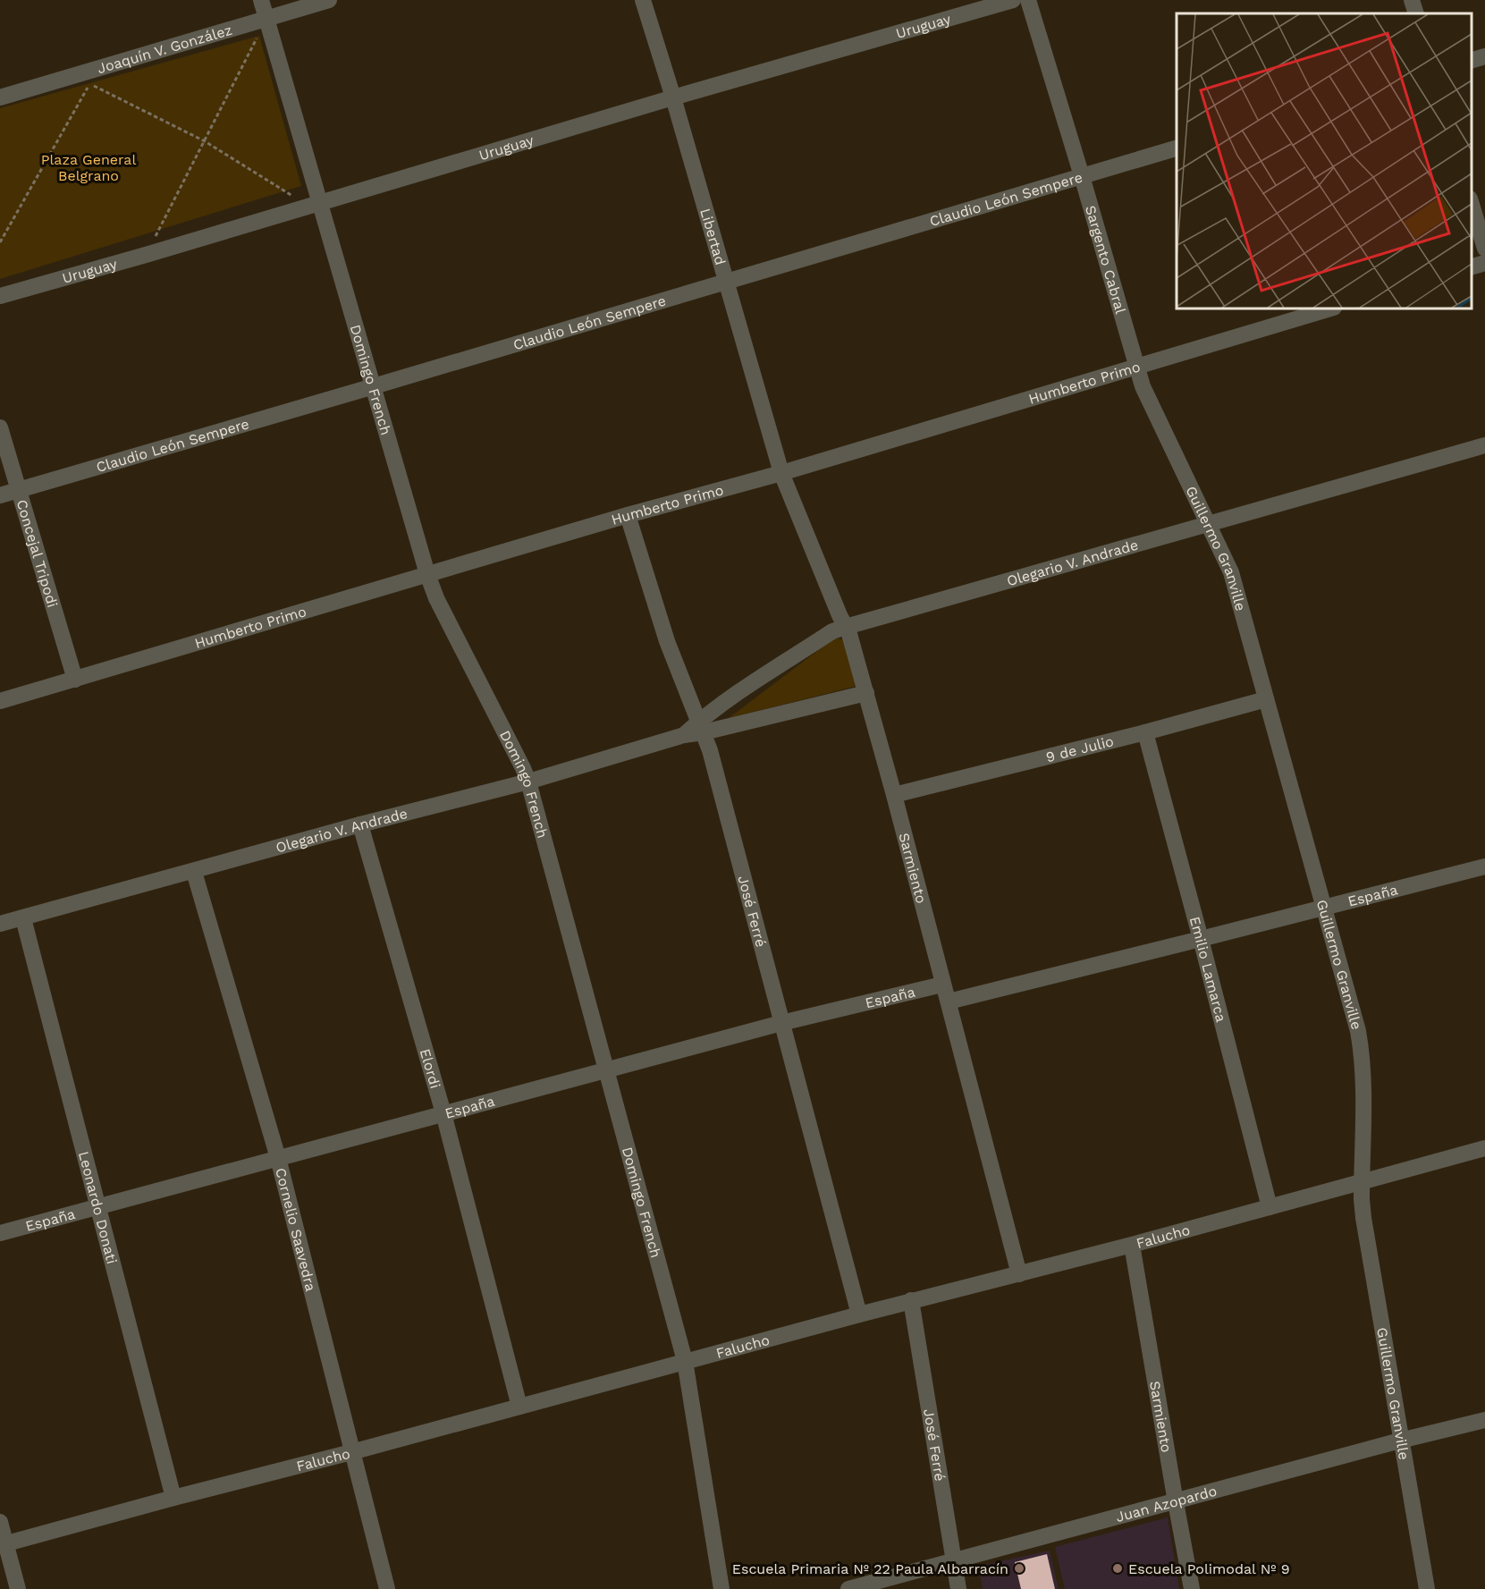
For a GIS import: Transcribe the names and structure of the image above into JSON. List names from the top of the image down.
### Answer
{
  "streets": {
    "street": [
      "Uruguay",
      "Joaquín V. González",
      "Claudio León Sempere",
      "Libertad",
      "Sargento Cabral",
      "Domingo French",
      "Humberto Primo",
      "Guillermo Granville",
      "Concejal Tripodi",
      "Olegario V. Andrade",
      "9 de Julio",
      "Sarmiento",
      "España",
      "José Ferré",
      "Emilio Lamarca",
      "Elordi",
      "Leonardo Donati",
      "Cornelio Saavedra",
      "Falucho",
      "Juan Azopardo"
    ]
  },
  "crossings": [
    ["Uruguay", "Libertad"],
    ["Uruguay", "Domingo French"],
    ["Joaquín V. González", "Domingo French"],
    ["Claudio León Sempere", "Libertad"],
    ["Claudio León Sempere", "Sargento Cabral"],
    ["Claudio León Sempere", "Domingo French"],
    ["Claudio León Sempere", "Concejal Tripodi"],
    ["Libertad", "Humberto Primo"],
    ["Libertad", "Sarmiento"],
    ["Sargento Cabral", "Humberto Primo"],
    ["Sargento Cabral", "Guillermo Granville"],
    ["Domingo French", "Humberto Primo"],
    ["Domingo French", "Olegario V. Andrade"],
    ["Domingo French", "España"],
    ["Domingo French", "Falucho"],
    ["Humberto Primo", "Guillermo Granville"],
    ["Humberto Primo", "Concejal Tripodi"],
    ["Humberto Primo", "Sarmiento"],
    ["Humberto Primo", "José Ferré"],
    ["Guillermo Granville", "Olegario V. Andrade"],
    ["Guillermo Granville", "9 de Julio"],
    ["Guillermo Granville", "España"],
    ["Guillermo Granville", "Falucho"],
    ["Guillermo Granville", "Juan Azopardo"],
    ["Olegario V. Andrade", "Sarmiento"],
    ["Olegario V. Andrade", "José Ferré"],
    ["Olegario V. Andrade", "Elordi"],
    ["Olegario V. Andrade", "Leonardo Donati"],
    ["Olegario V. Andrade", "Cornelio Saavedra"],
    ["9 de Julio", "Sarmiento"],
    ["9 de Julio", "Emilio Lamarca"],
    ["Sarmiento", "España"],
    ["Sarmiento", "Falucho"],
    ["Sarmiento", "Juan Azopardo"],
    ["España", "José Ferré"],
    ["España", "Emilio Lamarca"],
    ["España", "Elordi"],
    ["España", "Leonardo Donati"],
    ["España", "Cornelio Saavedra"],
    ["José Ferré", "Falucho"],
    ["José Ferré", "Juan Azopardo"],
    ["Emilio Lamarca", "Falucho"],
    ["Elordi", "Falucho"],
    ["Leonardo Donati", "Falucho"],
    ["Cornelio Saavedra", "Falucho"]
  ],
  "parks": ["Plaza General Belgrano"],
  "places": ["Escuela Primaria Nº 22 Paula Albarracín", "Escuela Polimodal Nº 9"]
}
